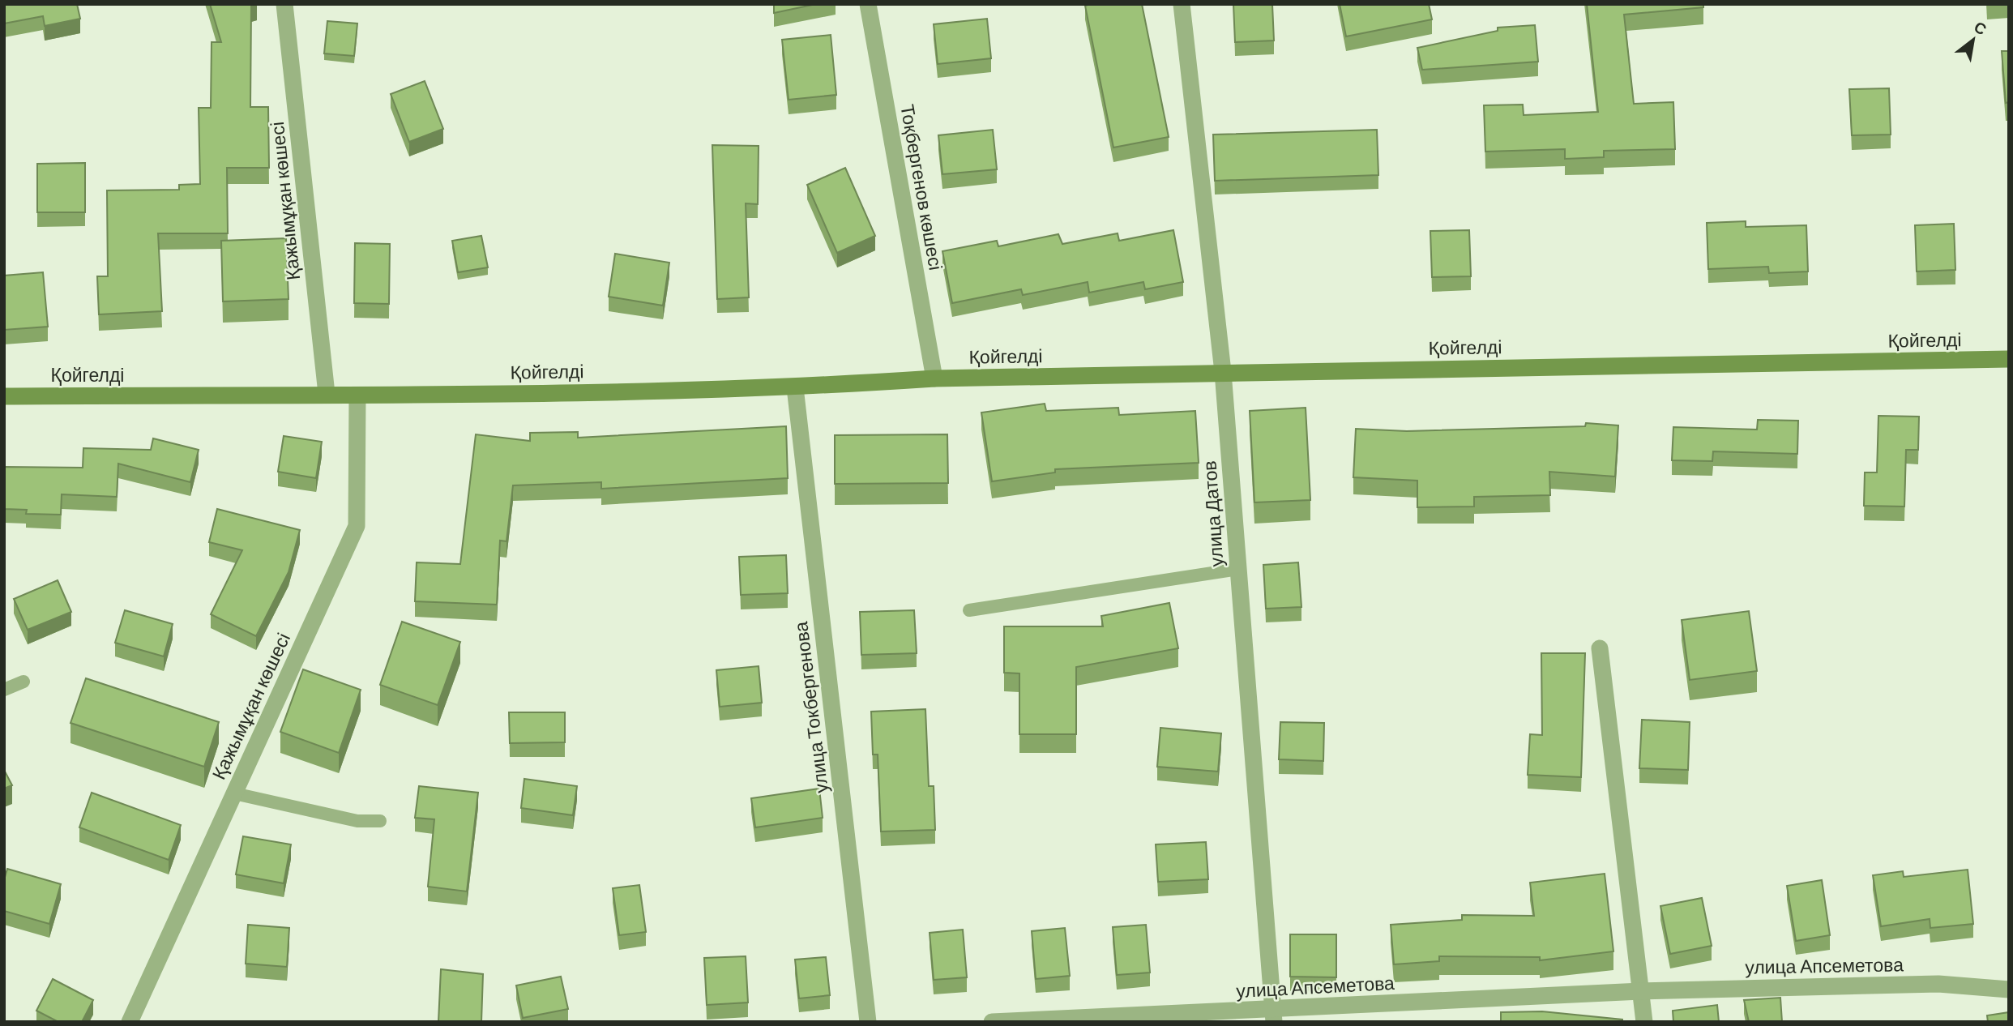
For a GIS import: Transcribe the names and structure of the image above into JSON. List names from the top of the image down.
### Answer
{
  "streets": {
    "street": [
      "Тоқбергенов көшесі",
      "Қажымұқан көшесі",
      "Қойгелді",
      "улица Датов",
      "улица Токбергенова",
      "улица Апсеметова"
    ]
  },
  "crossings": [
    ["Тоқбергенов көшесі", "Қойгелді"],
    ["Қажымұқан көшесі", "Қойгелді"],
    ["Қойгелді", "улица Датов"],
    ["Қойгелді", "улица Токбергенова"],
    ["улица Датов", "улица Апсеметова"]
  ],
  "north": "top right"
}
